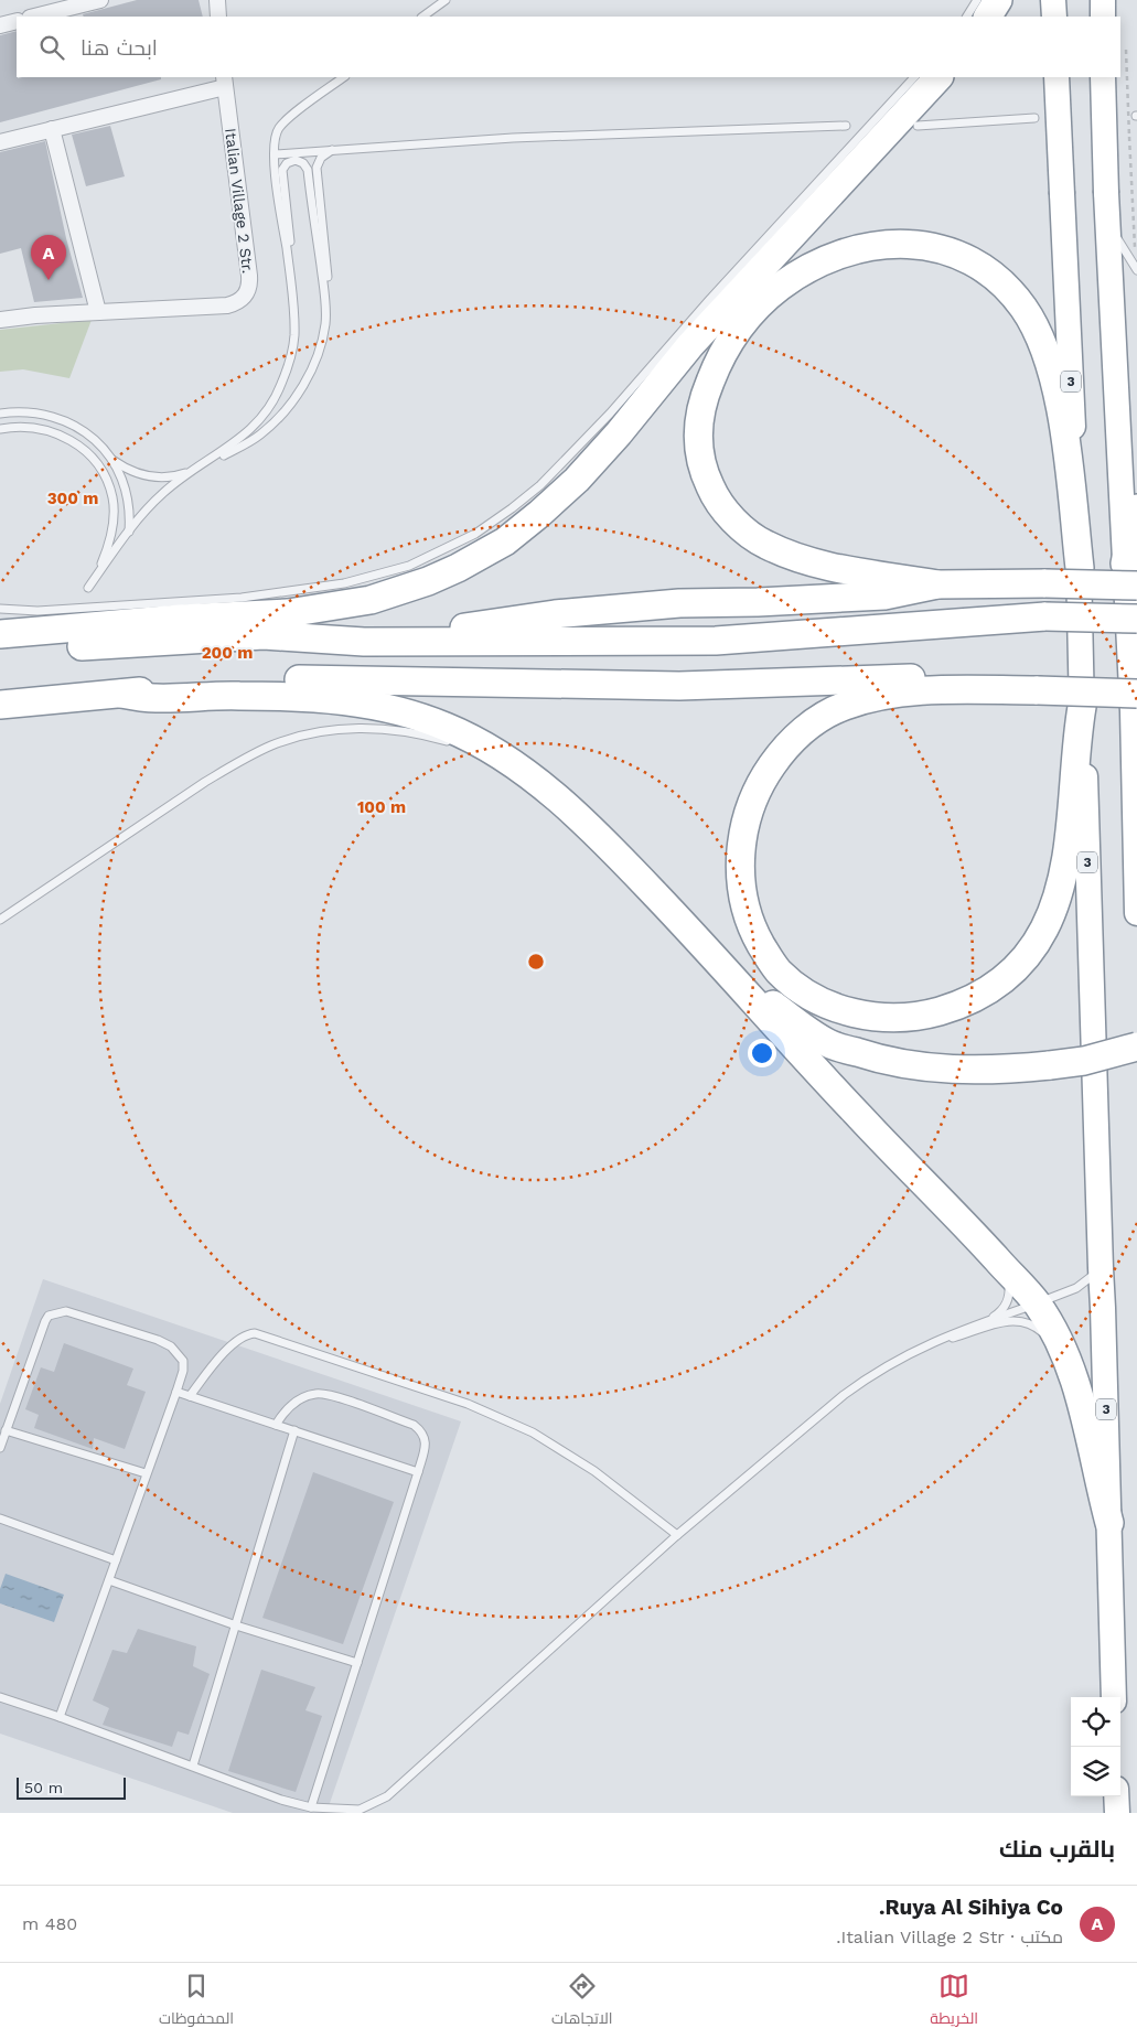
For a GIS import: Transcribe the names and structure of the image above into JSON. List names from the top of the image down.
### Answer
{
  "streets": {
    "highway": ["3"],
    "street": ["Italian Village 2 Str."]
  },
  "scale_bar": "50 m",
  "page": {
    "search": "ابحث هنا",
    "pins": "A",
    "scale": "50 m",
    "heading": "بالقرب منك",
    "list": [
      {
        "mark": "A",
        "name": "Ruya Al Sihiya Co.",
        "note": "مكتب · Italian Village 2 Str.",
        "value": "480 m"
      }
    ],
    "nav": ["الخريطة", "الاتجاهات", "المحفوظات"]
  },
  "rings": ["300 m", "200 m", "100 m"]
}
